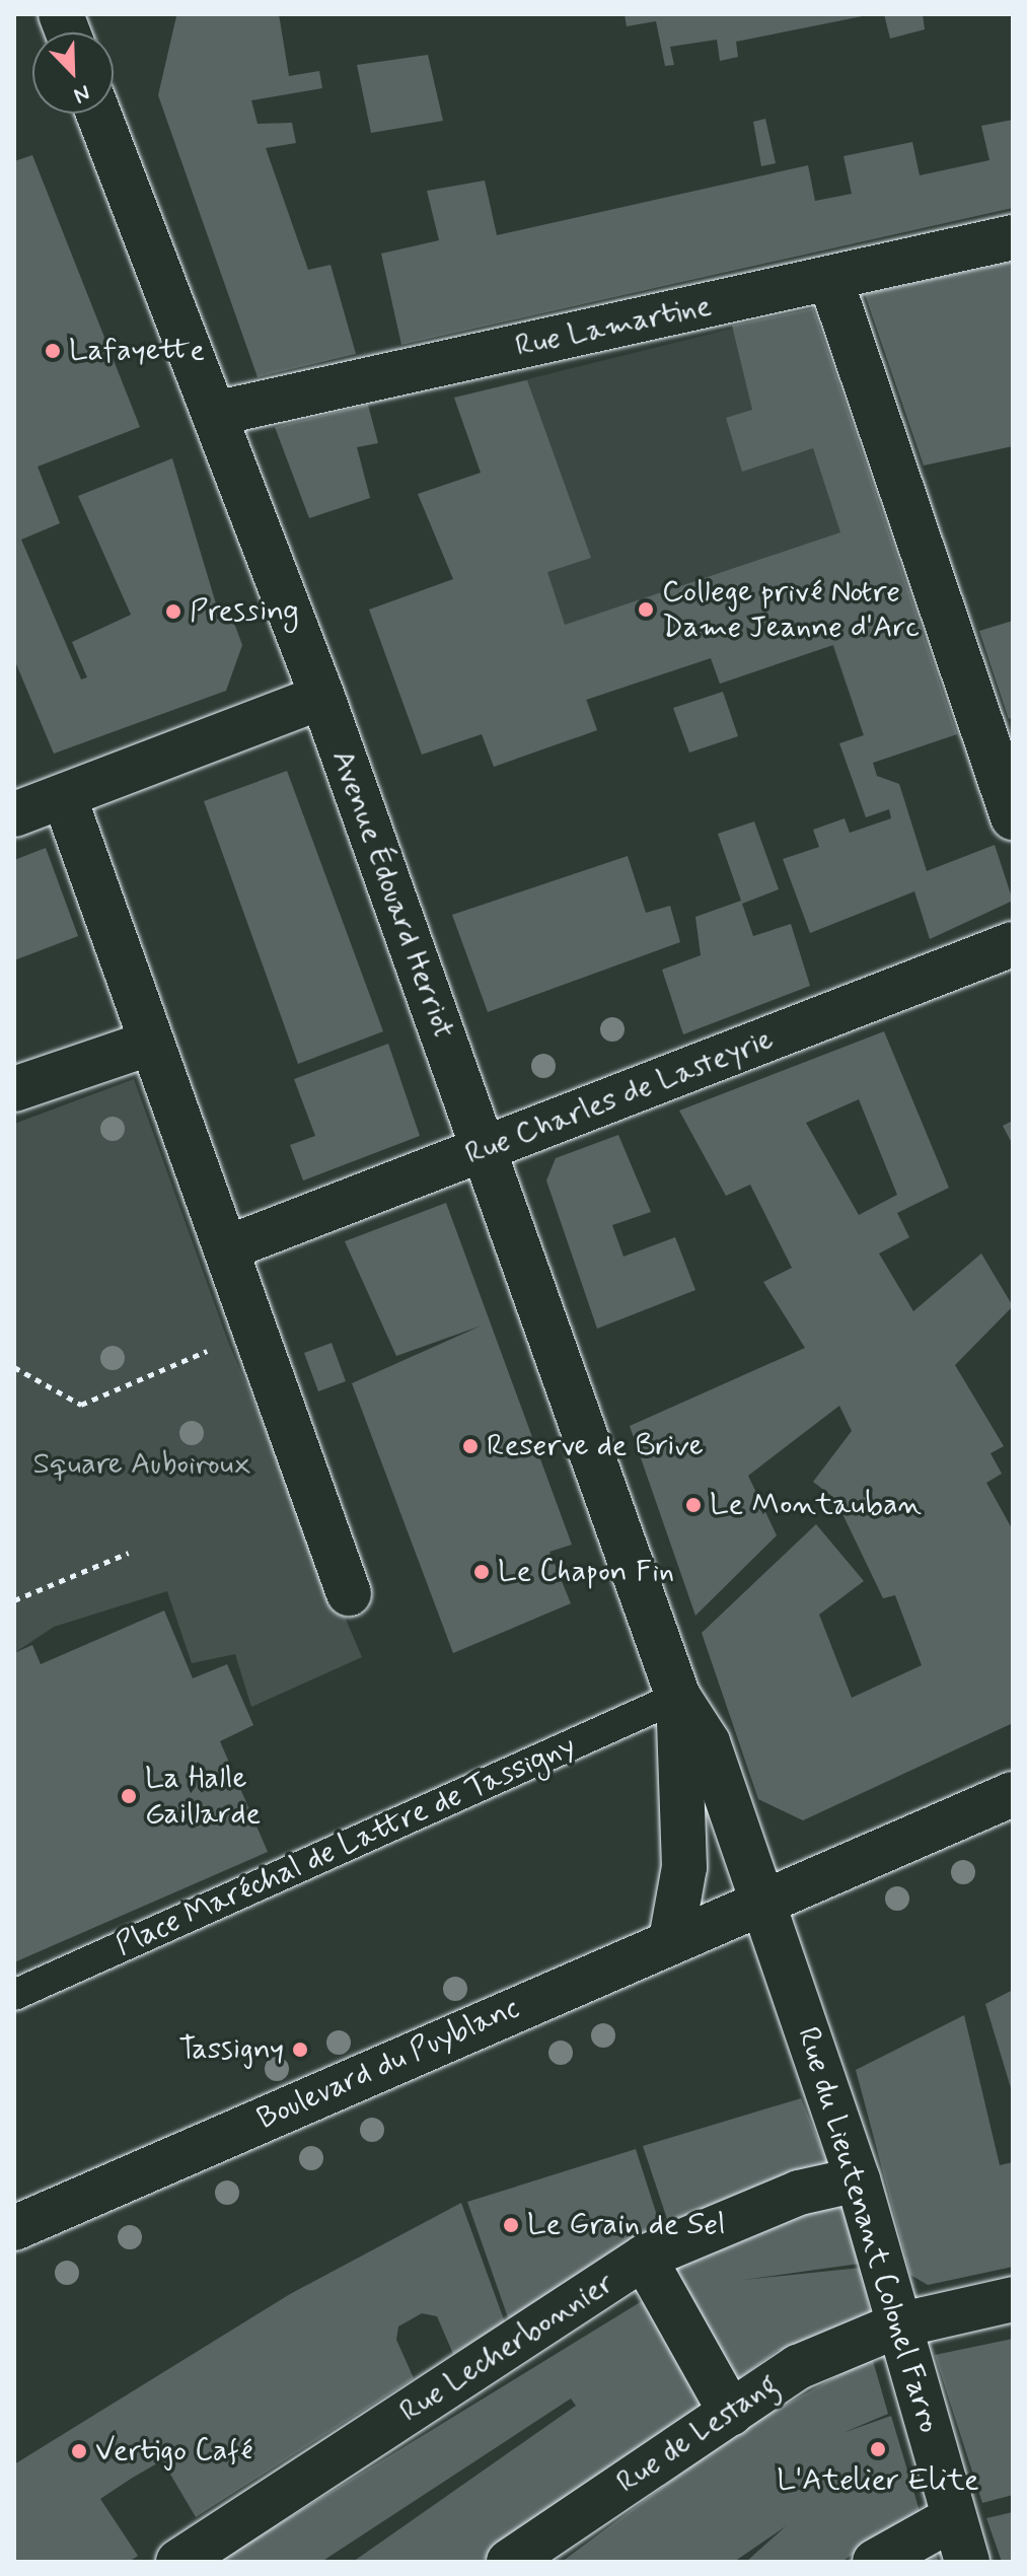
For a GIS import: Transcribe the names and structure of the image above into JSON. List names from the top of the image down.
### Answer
{
  "streets": {
    "street": [
      "Rue Lamartine",
      "Avenue Édouard Herriot",
      "Rue Charles de Lasteyrie",
      "Boulevard du Puyblanc",
      "Rue du Lieutenant Colonel Farro",
      "Rue Lecherbonnier",
      "Rue de Lestang"
    ],
    "lane": ["Place Maréchal de Lattre de Tassigny"]
  },
  "crossings": [
    ["Rue Lamartine", "Avenue Édouard Herriot"],
    ["Avenue Édouard Herriot", "Rue Charles de Lasteyrie"],
    ["Avenue Édouard Herriot", "Place Maréchal de Lattre de Tassigny"],
    ["Avenue Édouard Herriot", "Boulevard du Puyblanc"],
    ["Avenue Édouard Herriot", "Rue du Lieutenant Colonel Farro"],
    ["Boulevard du Puyblanc", "Rue du Lieutenant Colonel Farro"],
    ["Rue du Lieutenant Colonel Farro", "Rue Lecherbonnier"],
    ["Rue du Lieutenant Colonel Farro", "Rue de Lestang"]
  ],
  "parks": ["Square Auboiroux"],
  "places": [
    "Lafayette",
    "College privé Notre Dame Jeanne d'Arc",
    "Pressing",
    "Reserve de Brive",
    "Le Montauban",
    "Le Chapon Fin",
    "La Halle Gaillarde",
    "Tassigny",
    "Le Grain de Sel",
    "L'Atelier Elite",
    "Vertigo Café"
  ],
  "north": "bottom right"
}
